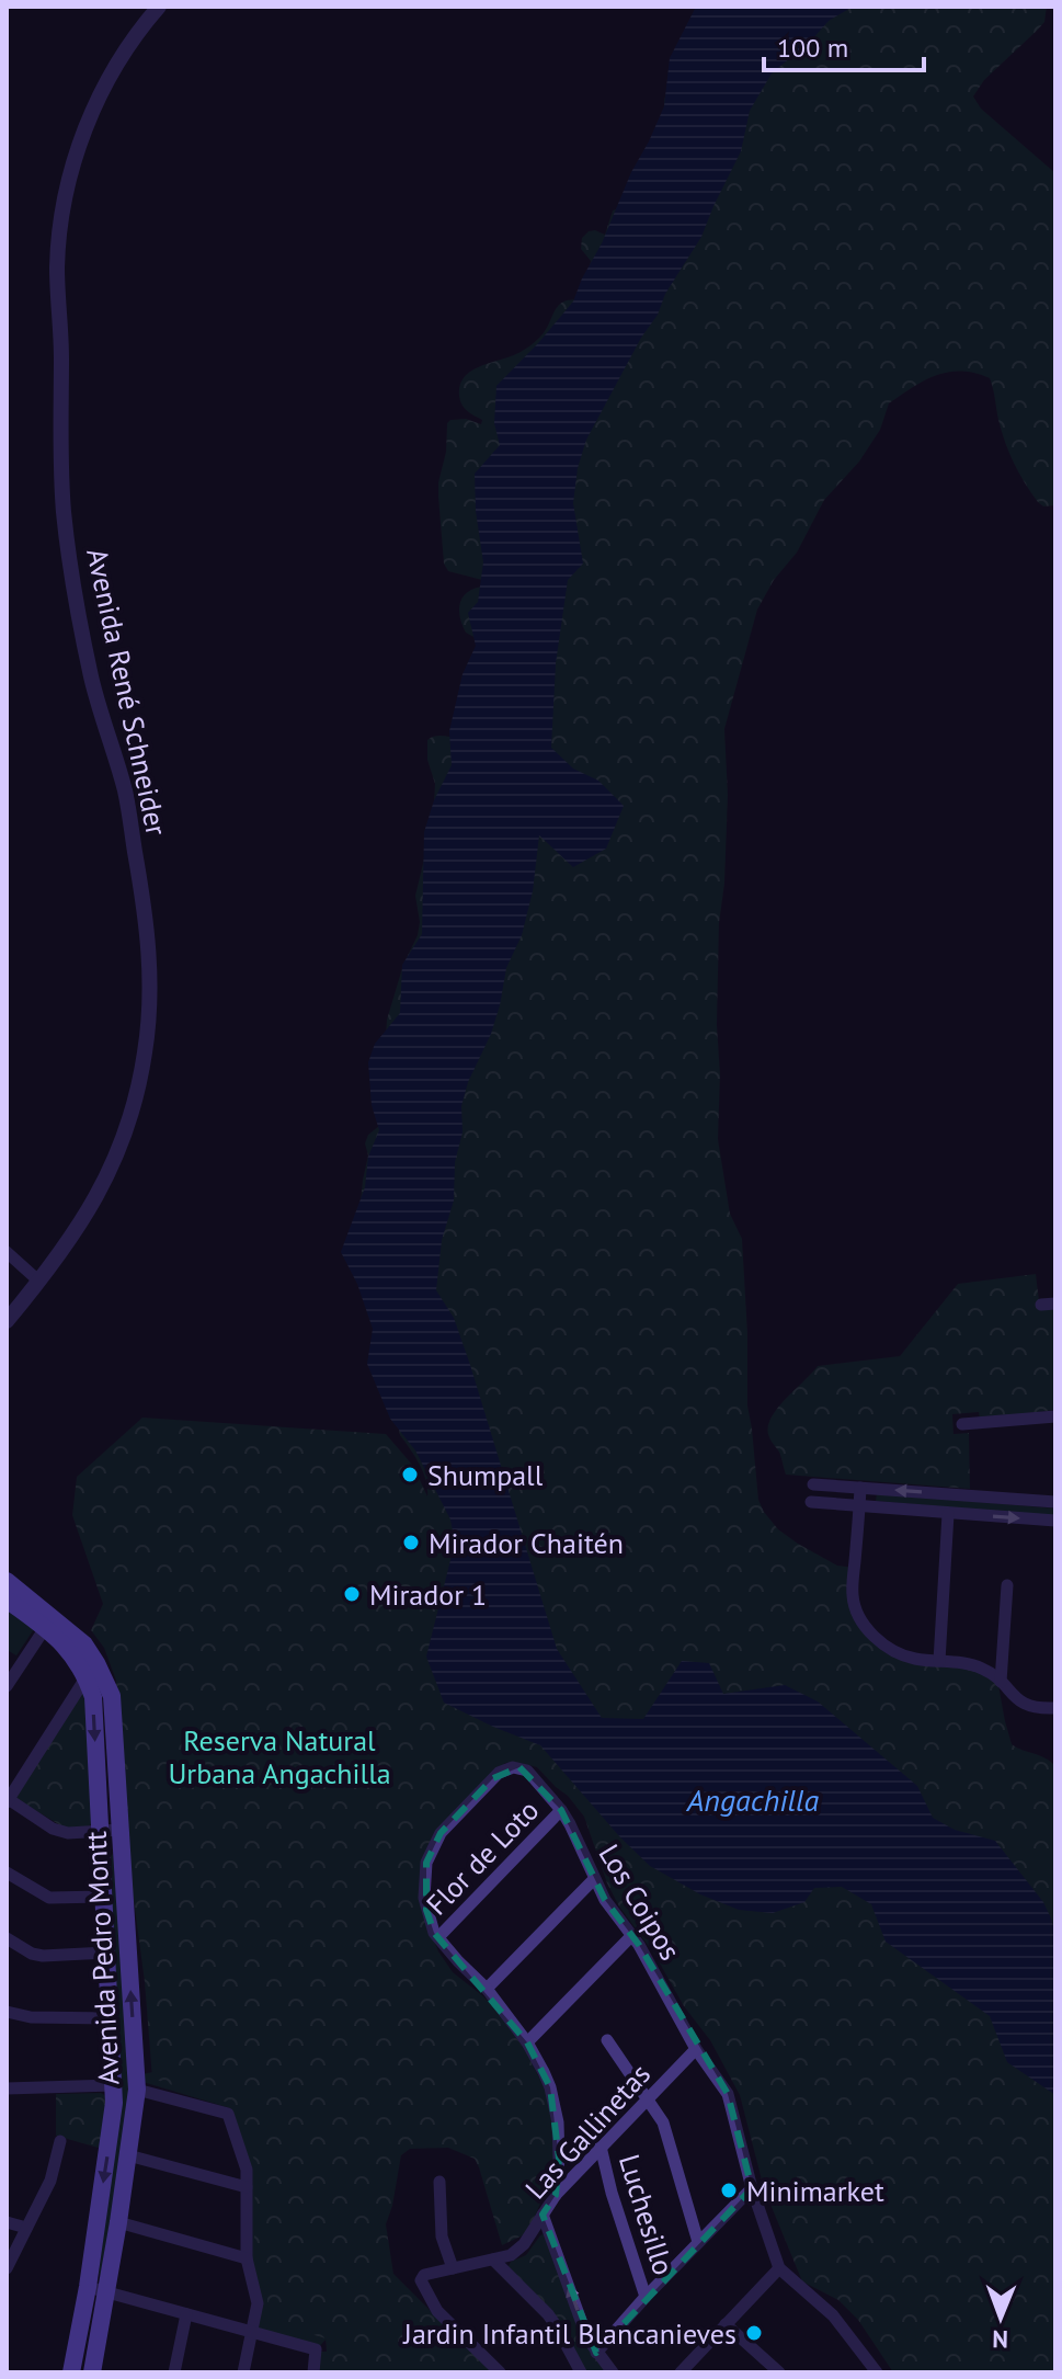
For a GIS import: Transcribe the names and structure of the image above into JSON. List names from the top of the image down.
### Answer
{
  "streets": {
    "main road": ["Avenida Pedro Montt"],
    "street": [
      "Avenida René Schneider",
      "Flor de Loto",
      "Los Coipos",
      "Las Gallinetas",
      "Luchesillo"
    ]
  },
  "crossings": [
    ["Flor de Loto", "Los Coipos"],
    ["Los Coipos", "Las Gallinetas"],
    ["Las Gallinetas", "Luchesillo"]
  ],
  "water": ["Angachilla"],
  "parks": ["Reserva Natural Urbana Angachilla"],
  "places": [
    "Shumpall",
    "Mirador Chaitén",
    "Mirador 1",
    "Minimarket",
    "Jardin Infantil Blancanieves"
  ],
  "scale_bar": "100 m",
  "north": "bottom"
}
